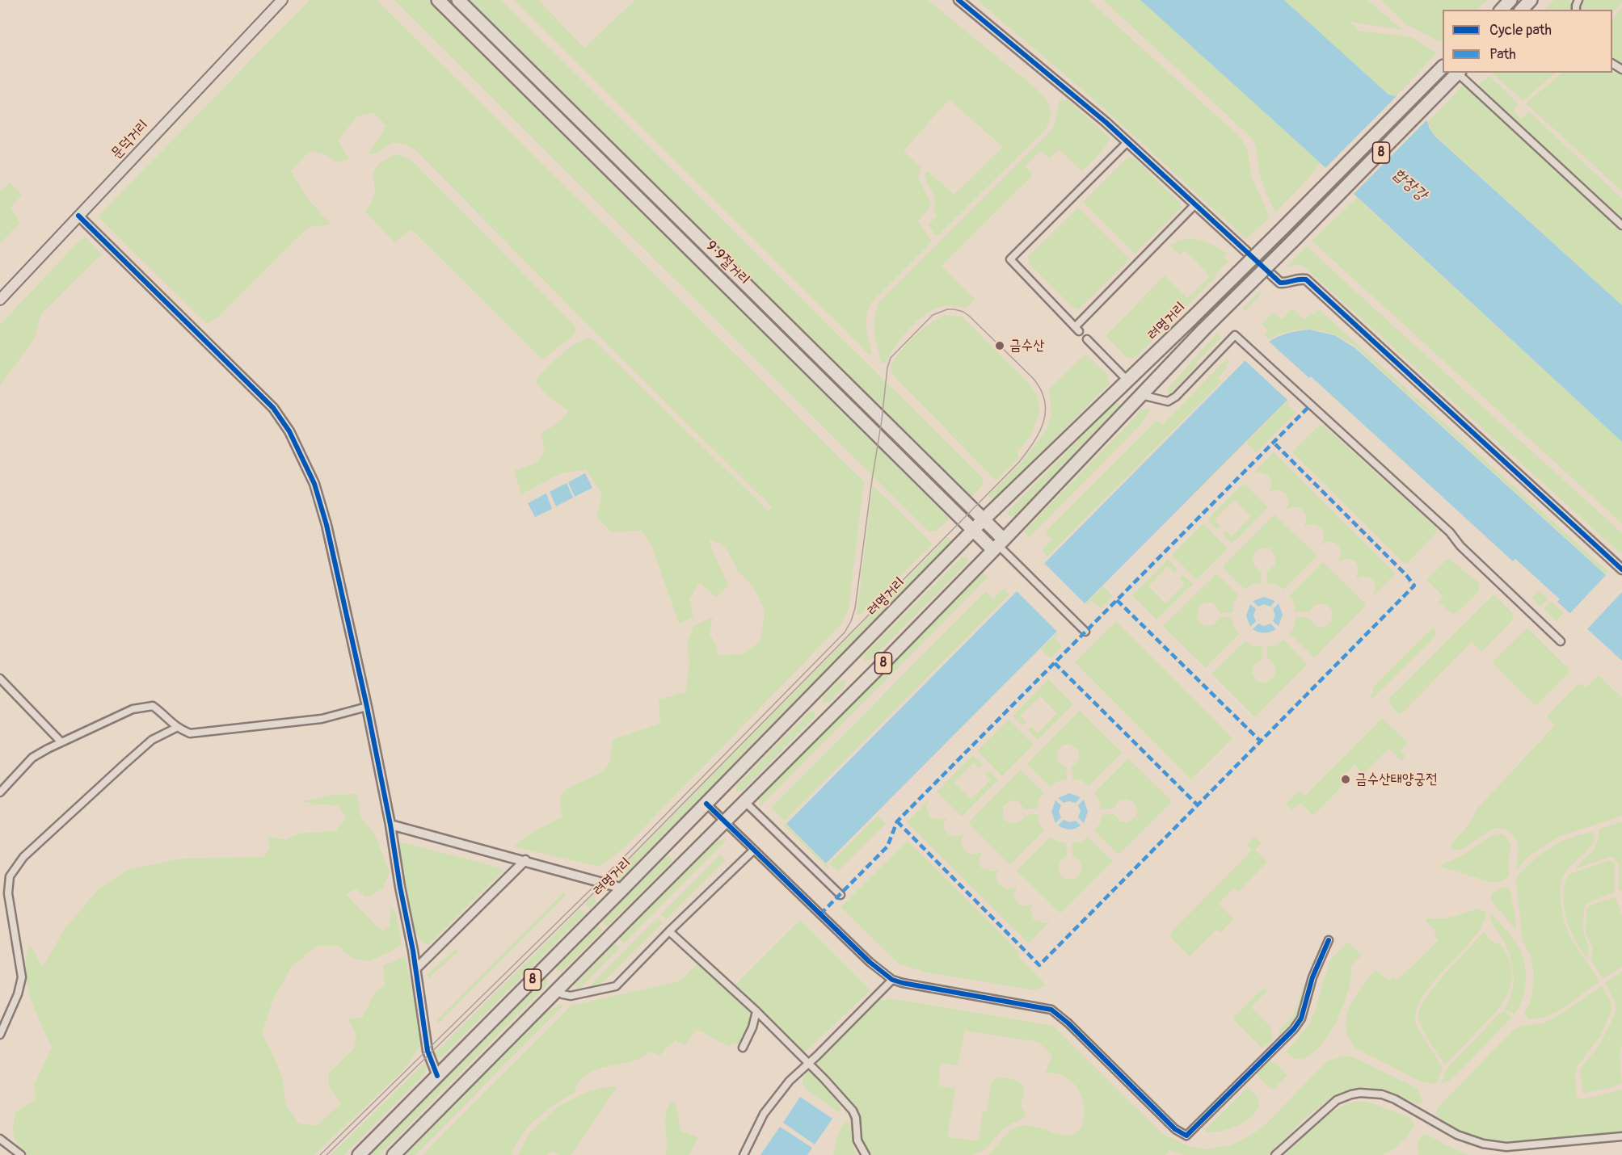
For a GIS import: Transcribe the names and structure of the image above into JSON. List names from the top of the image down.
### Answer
{
  "streets": {
    "highway": ["8", "9·9절거리", "려명거리"],
    "main road": ["문덕거리"]
  },
  "crossings": [
    ["8", "9·9절거리"],
    ["9·9절거리", "려명거리"]
  ],
  "water": ["합장강"],
  "places": ["금수산", "금수산태양궁전"],
  "legend": ["Cycle path", "Path"]
}
